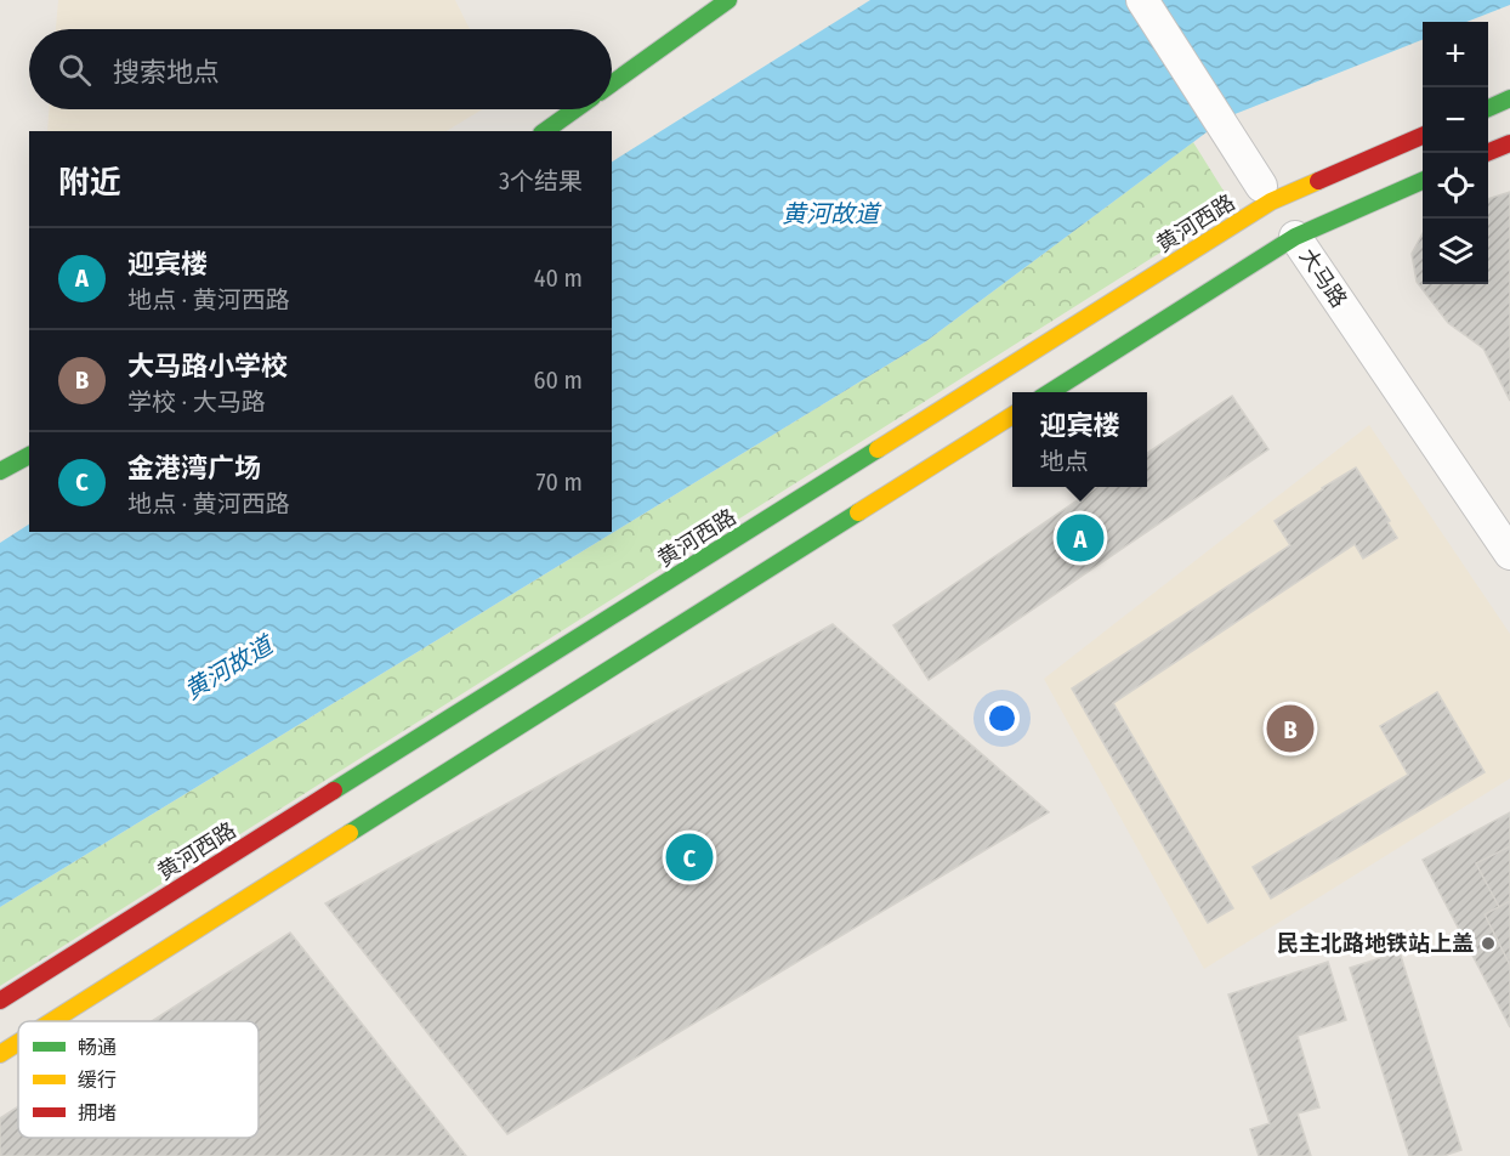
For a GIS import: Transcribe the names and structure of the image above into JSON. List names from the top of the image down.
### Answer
{
  "streets": {
    "main road": ["黄河西路"],
    "street": ["大马路"]
  },
  "crossings": [
    ["黄河西路", "大马路"]
  ],
  "water": ["黄河故道"],
  "places": ["民主北路地铁站上盖"],
  "legend": ["畅通", "缓行", "拥堵"],
  "page": {
    "map_buttons": ["+", "−"],
    "search": "搜索地点",
    "heading": ["附近", "3个结果"],
    "list": [
      {
        "mark": "A",
        "name": "迎宾楼",
        "note": "地点 · 黄河西路",
        "value": "40 m"
      },
      {
        "mark": "B",
        "name": "大马路小学校",
        "note": "学校 · 大马路",
        "value": "60 m"
      },
      {
        "mark": "C",
        "name": "金港湾广场",
        "note": "地点 · 黄河西路",
        "value": "70 m"
      }
    ],
    "popup": ["迎宾楼", "地点"],
    "pins": ["A", "B", "C"]
  }
}
